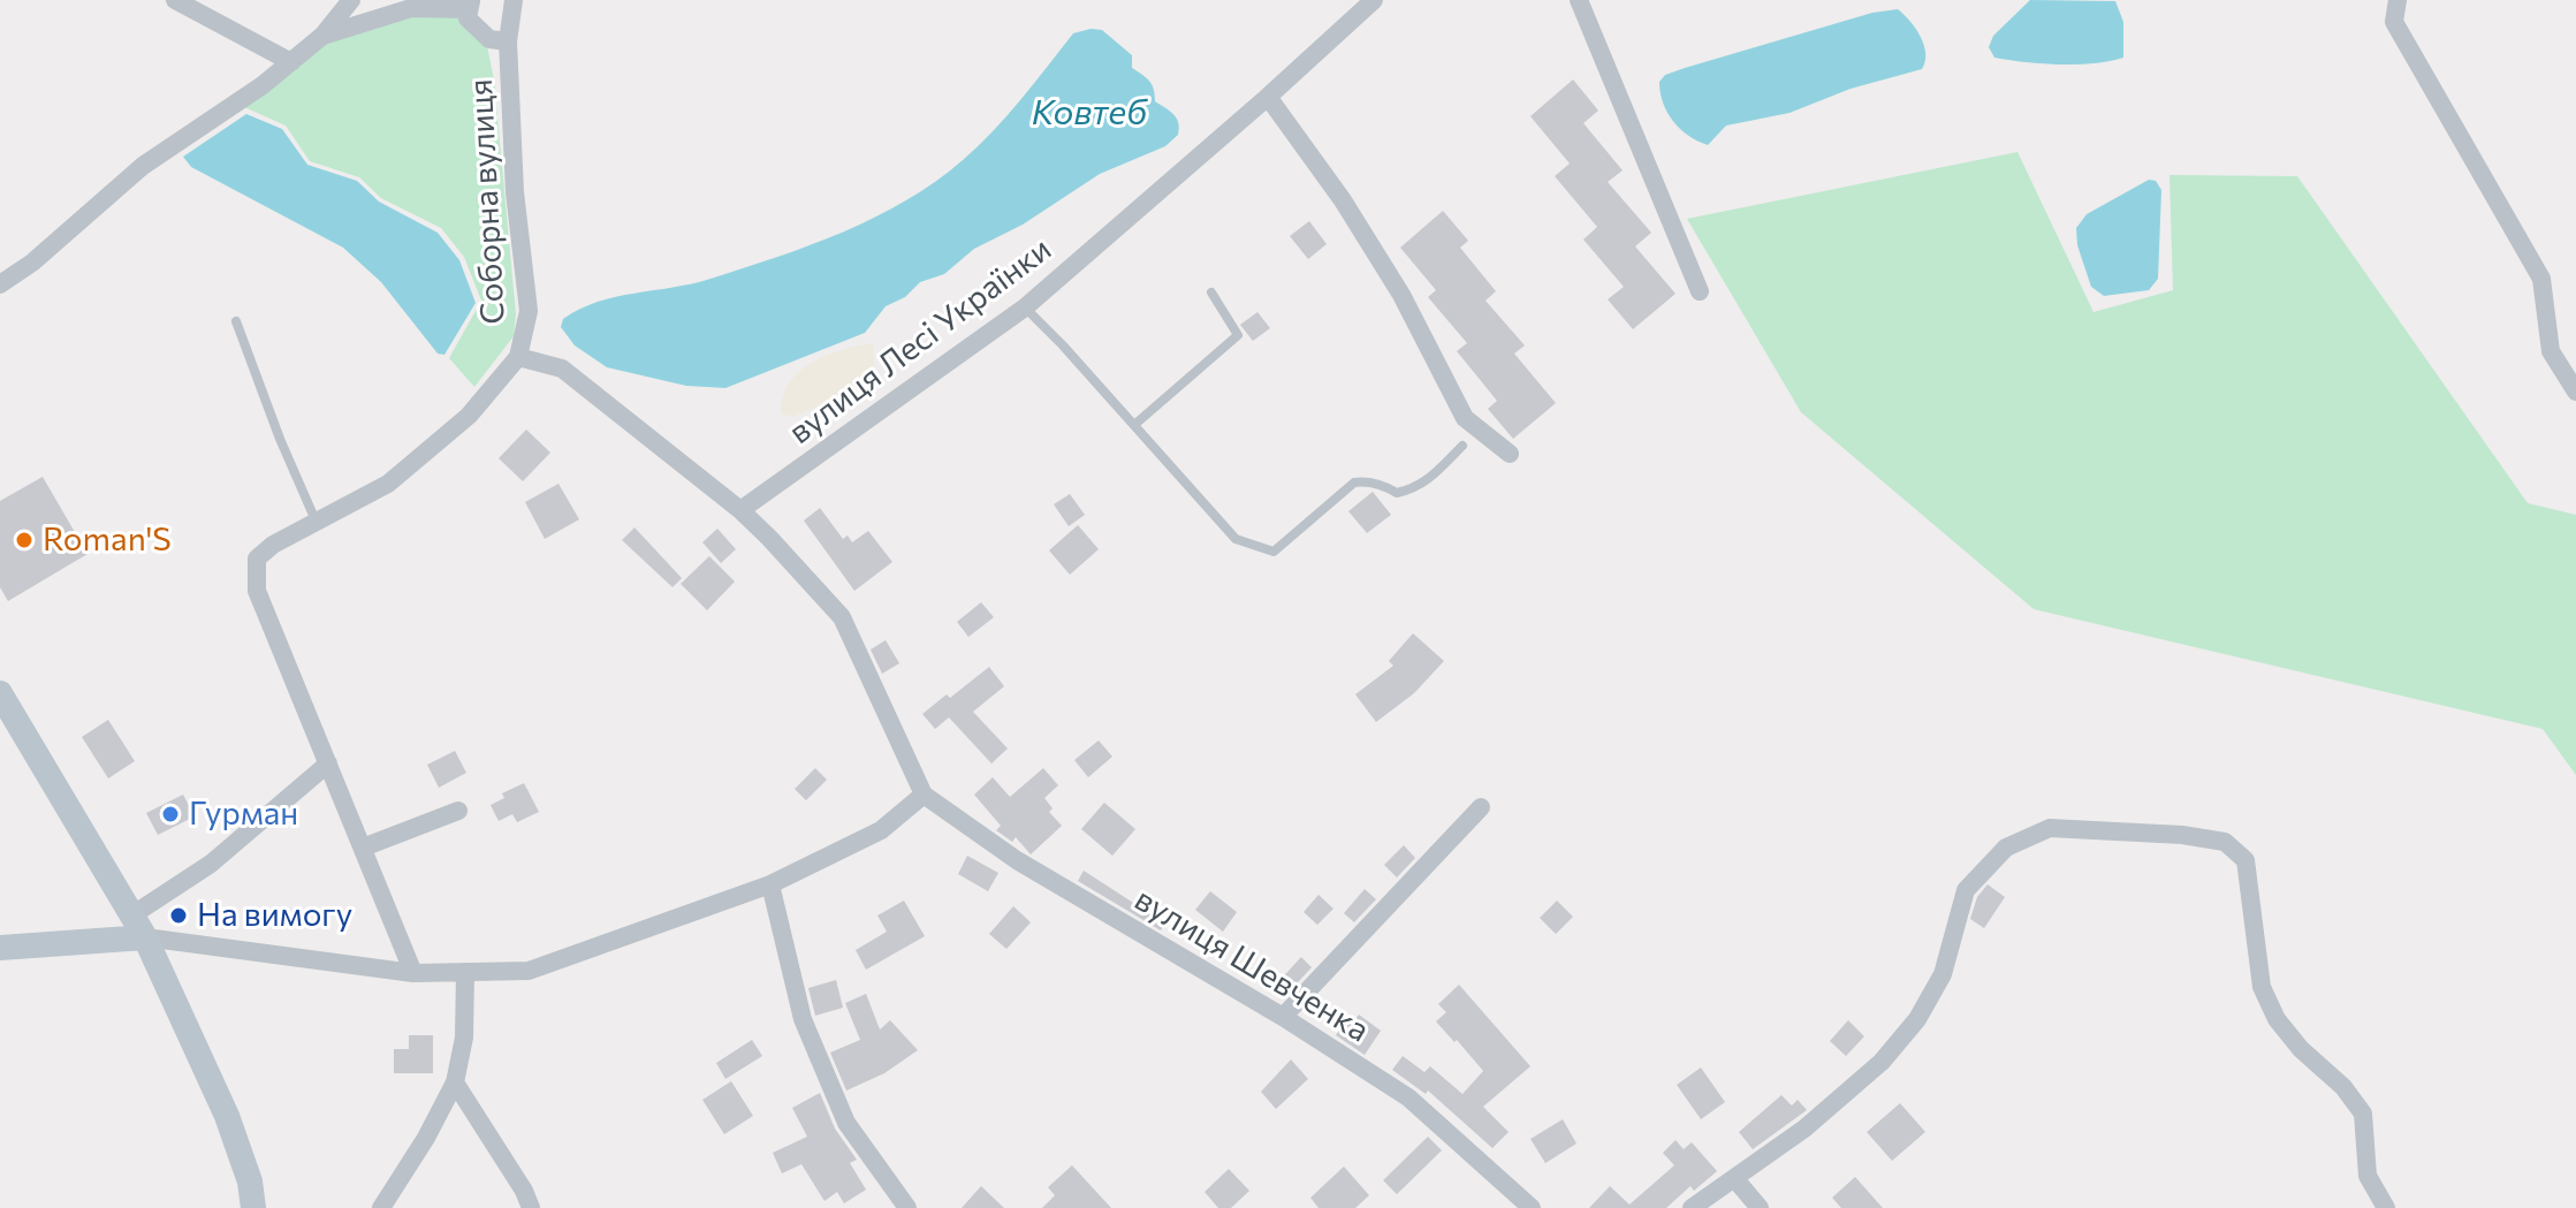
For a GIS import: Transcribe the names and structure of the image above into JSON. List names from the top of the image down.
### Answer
{
  "streets": {
    "street": ["Соборна вулиця", "вулиця Лесі Українки", "вулиця Шевченка"]
  },
  "water": ["Ковтеб"],
  "places": ["Roman'S", "Гурман", "На вимогу"]
}
